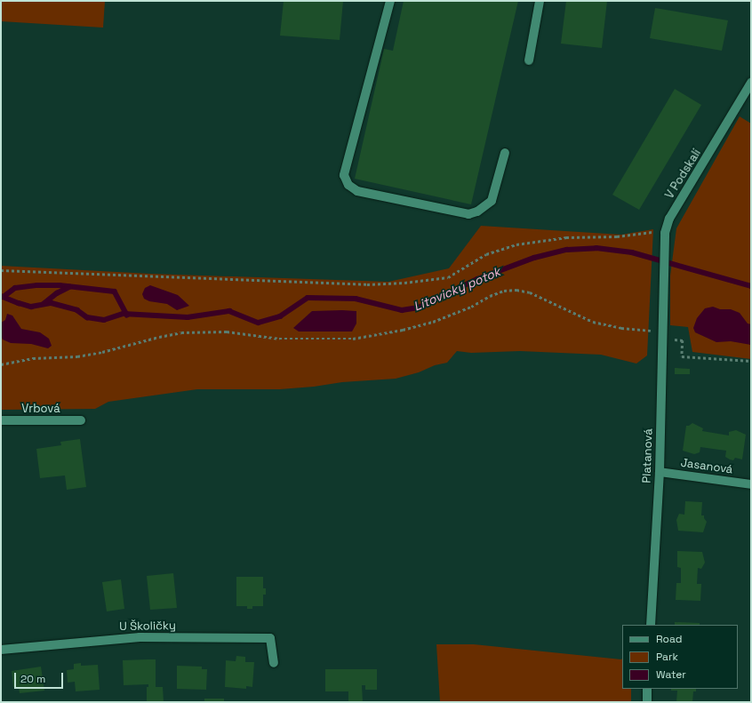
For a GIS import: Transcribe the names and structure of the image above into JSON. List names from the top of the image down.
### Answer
{
  "streets": {
    "street": [
      "V Podskalí",
      "Vrbová",
      "Platanová",
      "Jasanová",
      "U Školičky"
    ]
  },
  "crossings": [
    ["V Podskalí", "Platanová"],
    ["Platanová", "Jasanová"]
  ],
  "water": ["Litovický potok"],
  "legend": ["Road", "Park", "Water"],
  "scale_bar": "20 m"
}
